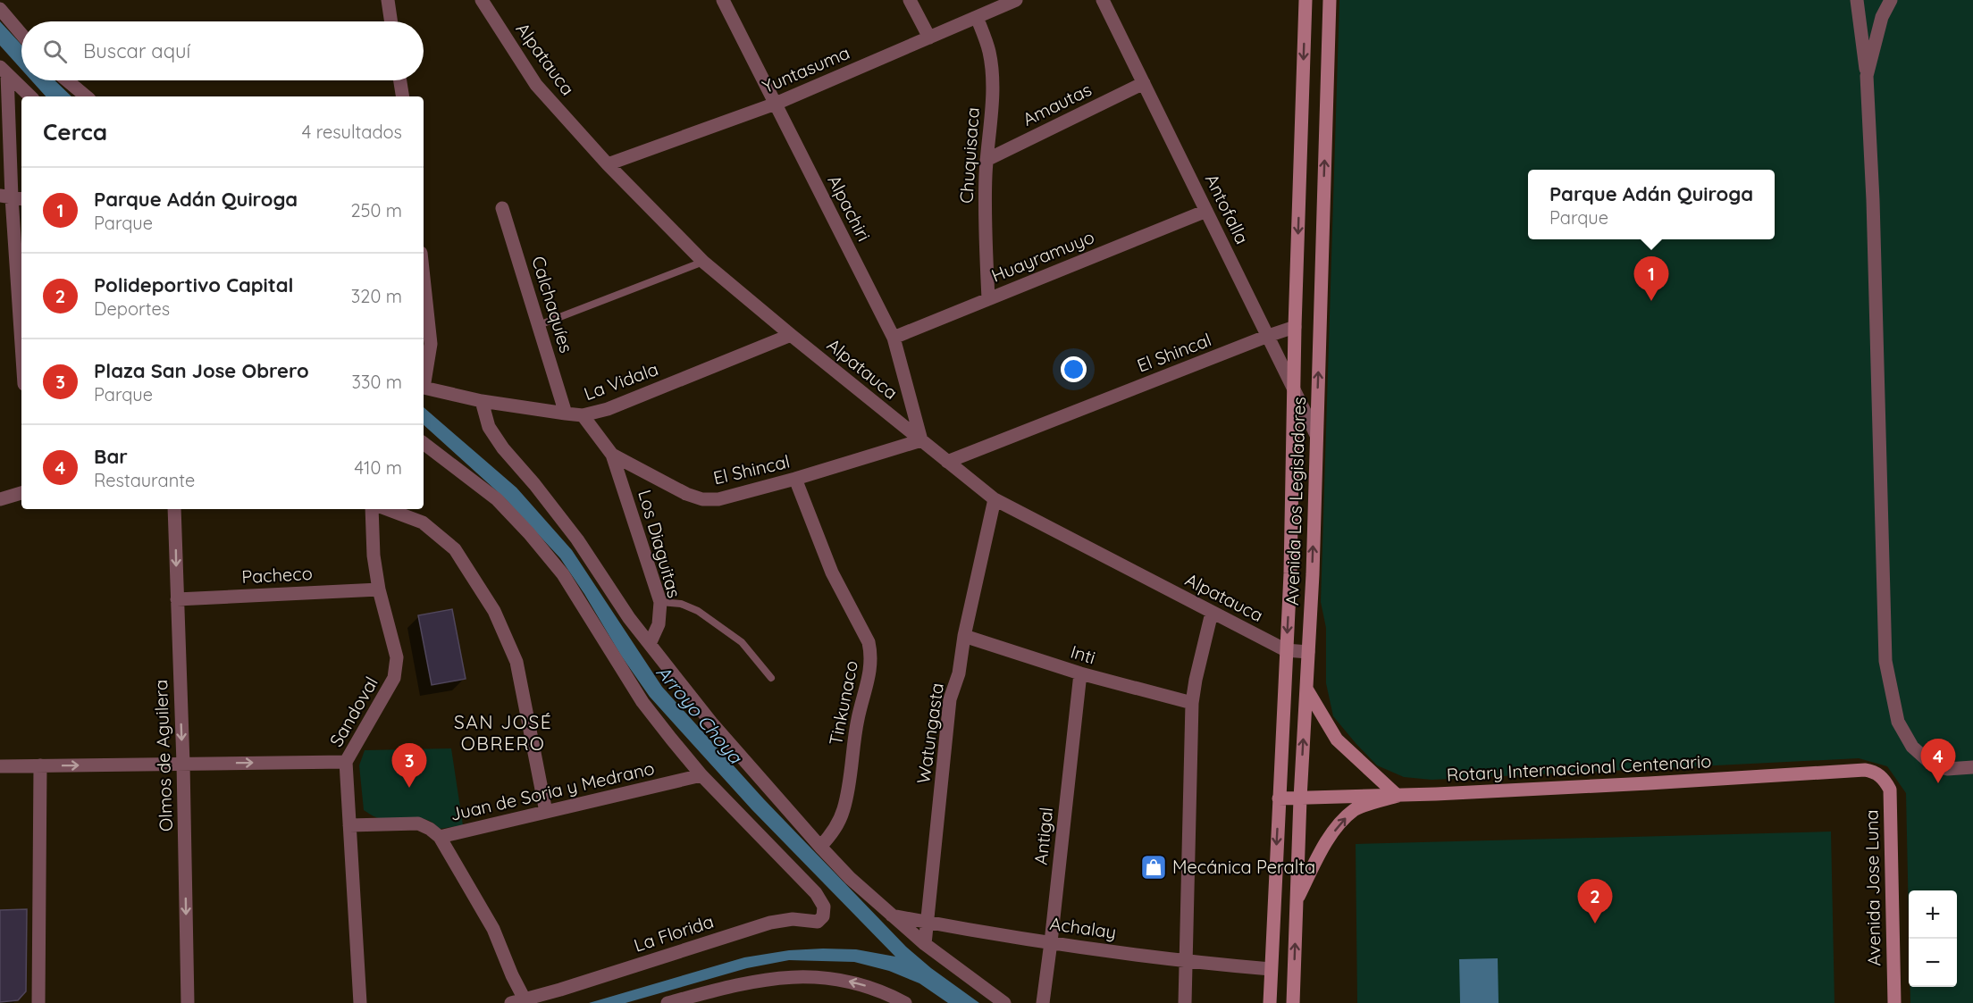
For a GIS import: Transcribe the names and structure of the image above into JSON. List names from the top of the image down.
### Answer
{
  "streets": {
    "main road": ["Avenida Los Legisladores", "Rotary Internacional Centenario", "Avenida Jose Luna"],
    "street": [
      "Alpatauca",
      "Yuntasuma",
      "Amautas",
      "Chuquisaca",
      "Alpachiri",
      "Antofalla",
      "Huayramuyo",
      "Calchaquíes",
      "El Shincal",
      "La Vidala",
      "Los Diaguitas",
      "Pacheco",
      "Inti",
      "Tinkunaco",
      "Sandoval",
      "Watungasta",
      "Olmos de Aguilera",
      "Juan de Soria y Medrano",
      "Antigal",
      "Achalay",
      "La Florida"
    ]
  },
  "crossings": [
    ["Alpatauca", "Yuntasuma"],
    ["Alpatauca", "Alpachiri"],
    ["Alpatauca", "El Shincal"],
    ["Alpatauca", "La Vidala"],
    ["Alpatauca", "Avenida Los Legisladores"],
    ["Alpatauca", "Watungasta"],
    ["Yuntasuma", "Chuquisaca"],
    ["Yuntasuma", "Alpachiri"],
    ["Amautas", "Chuquisaca"],
    ["Amautas", "Antofalla"],
    ["Chuquisaca", "Huayramuyo"],
    ["Alpachiri", "Huayramuyo"],
    ["Alpachiri", "El Shincal"],
    ["Antofalla", "Huayramuyo"],
    ["Antofalla", "El Shincal"],
    ["Antofalla", "Avenida Los Legisladores"],
    ["Calchaquíes", "La Vidala"],
    ["El Shincal", "La Vidala"],
    ["El Shincal", "Avenida Los Legisladores"],
    ["El Shincal", "Los Diaguitas"],
    ["El Shincal", "Tinkunaco"],
    ["Avenida Los Legisladores", "Rotary Internacional Centenario"],
    ["Avenida Los Legisladores", "Achalay"],
    ["Pacheco", "Sandoval"],
    ["Pacheco", "Olmos de Aguilera"],
    ["Inti", "Watungasta"],
    ["Inti", "Antigal"],
    ["Sandoval", "Juan de Soria y Medrano"],
    ["Watungasta", "Achalay"],
    ["Rotary Internacional Centenario", "Avenida Jose Luna"],
    ["Juan de Soria y Medrano", "La Florida"],
    ["Antigal", "Achalay"]
  ],
  "one_way": ["Olmos de Aguilera"],
  "districts": ["SAN JOSÉ OBRERO"],
  "water": ["Arroyo Choya"],
  "places": {
    "shop": ["Mecánica Peralta"]
  },
  "page": {
    "search": "Buscar aquí",
    "heading": ["Cerca", "4 resultados"],
    "list": [
      {
        "mark": "1",
        "name": "Parque Adán Quiroga",
        "note": "Parque",
        "value": "250 m"
      },
      {
        "mark": "2",
        "name": "Polideportivo Capital",
        "note": "Deportes",
        "value": "320 m"
      },
      {
        "mark": "3",
        "name": "Plaza San Jose Obrero",
        "note": "Parque",
        "value": "330 m"
      },
      {
        "mark": "4",
        "name": "Bar",
        "note": "Restaurante",
        "value": "410 m"
      }
    ],
    "popup": ["Parque Adán Quiroga", "Parque"],
    "pins": [
      "1",
      "4",
      "3",
      "2"
    ],
    "map_buttons": ["+", "−"]
  }
}
